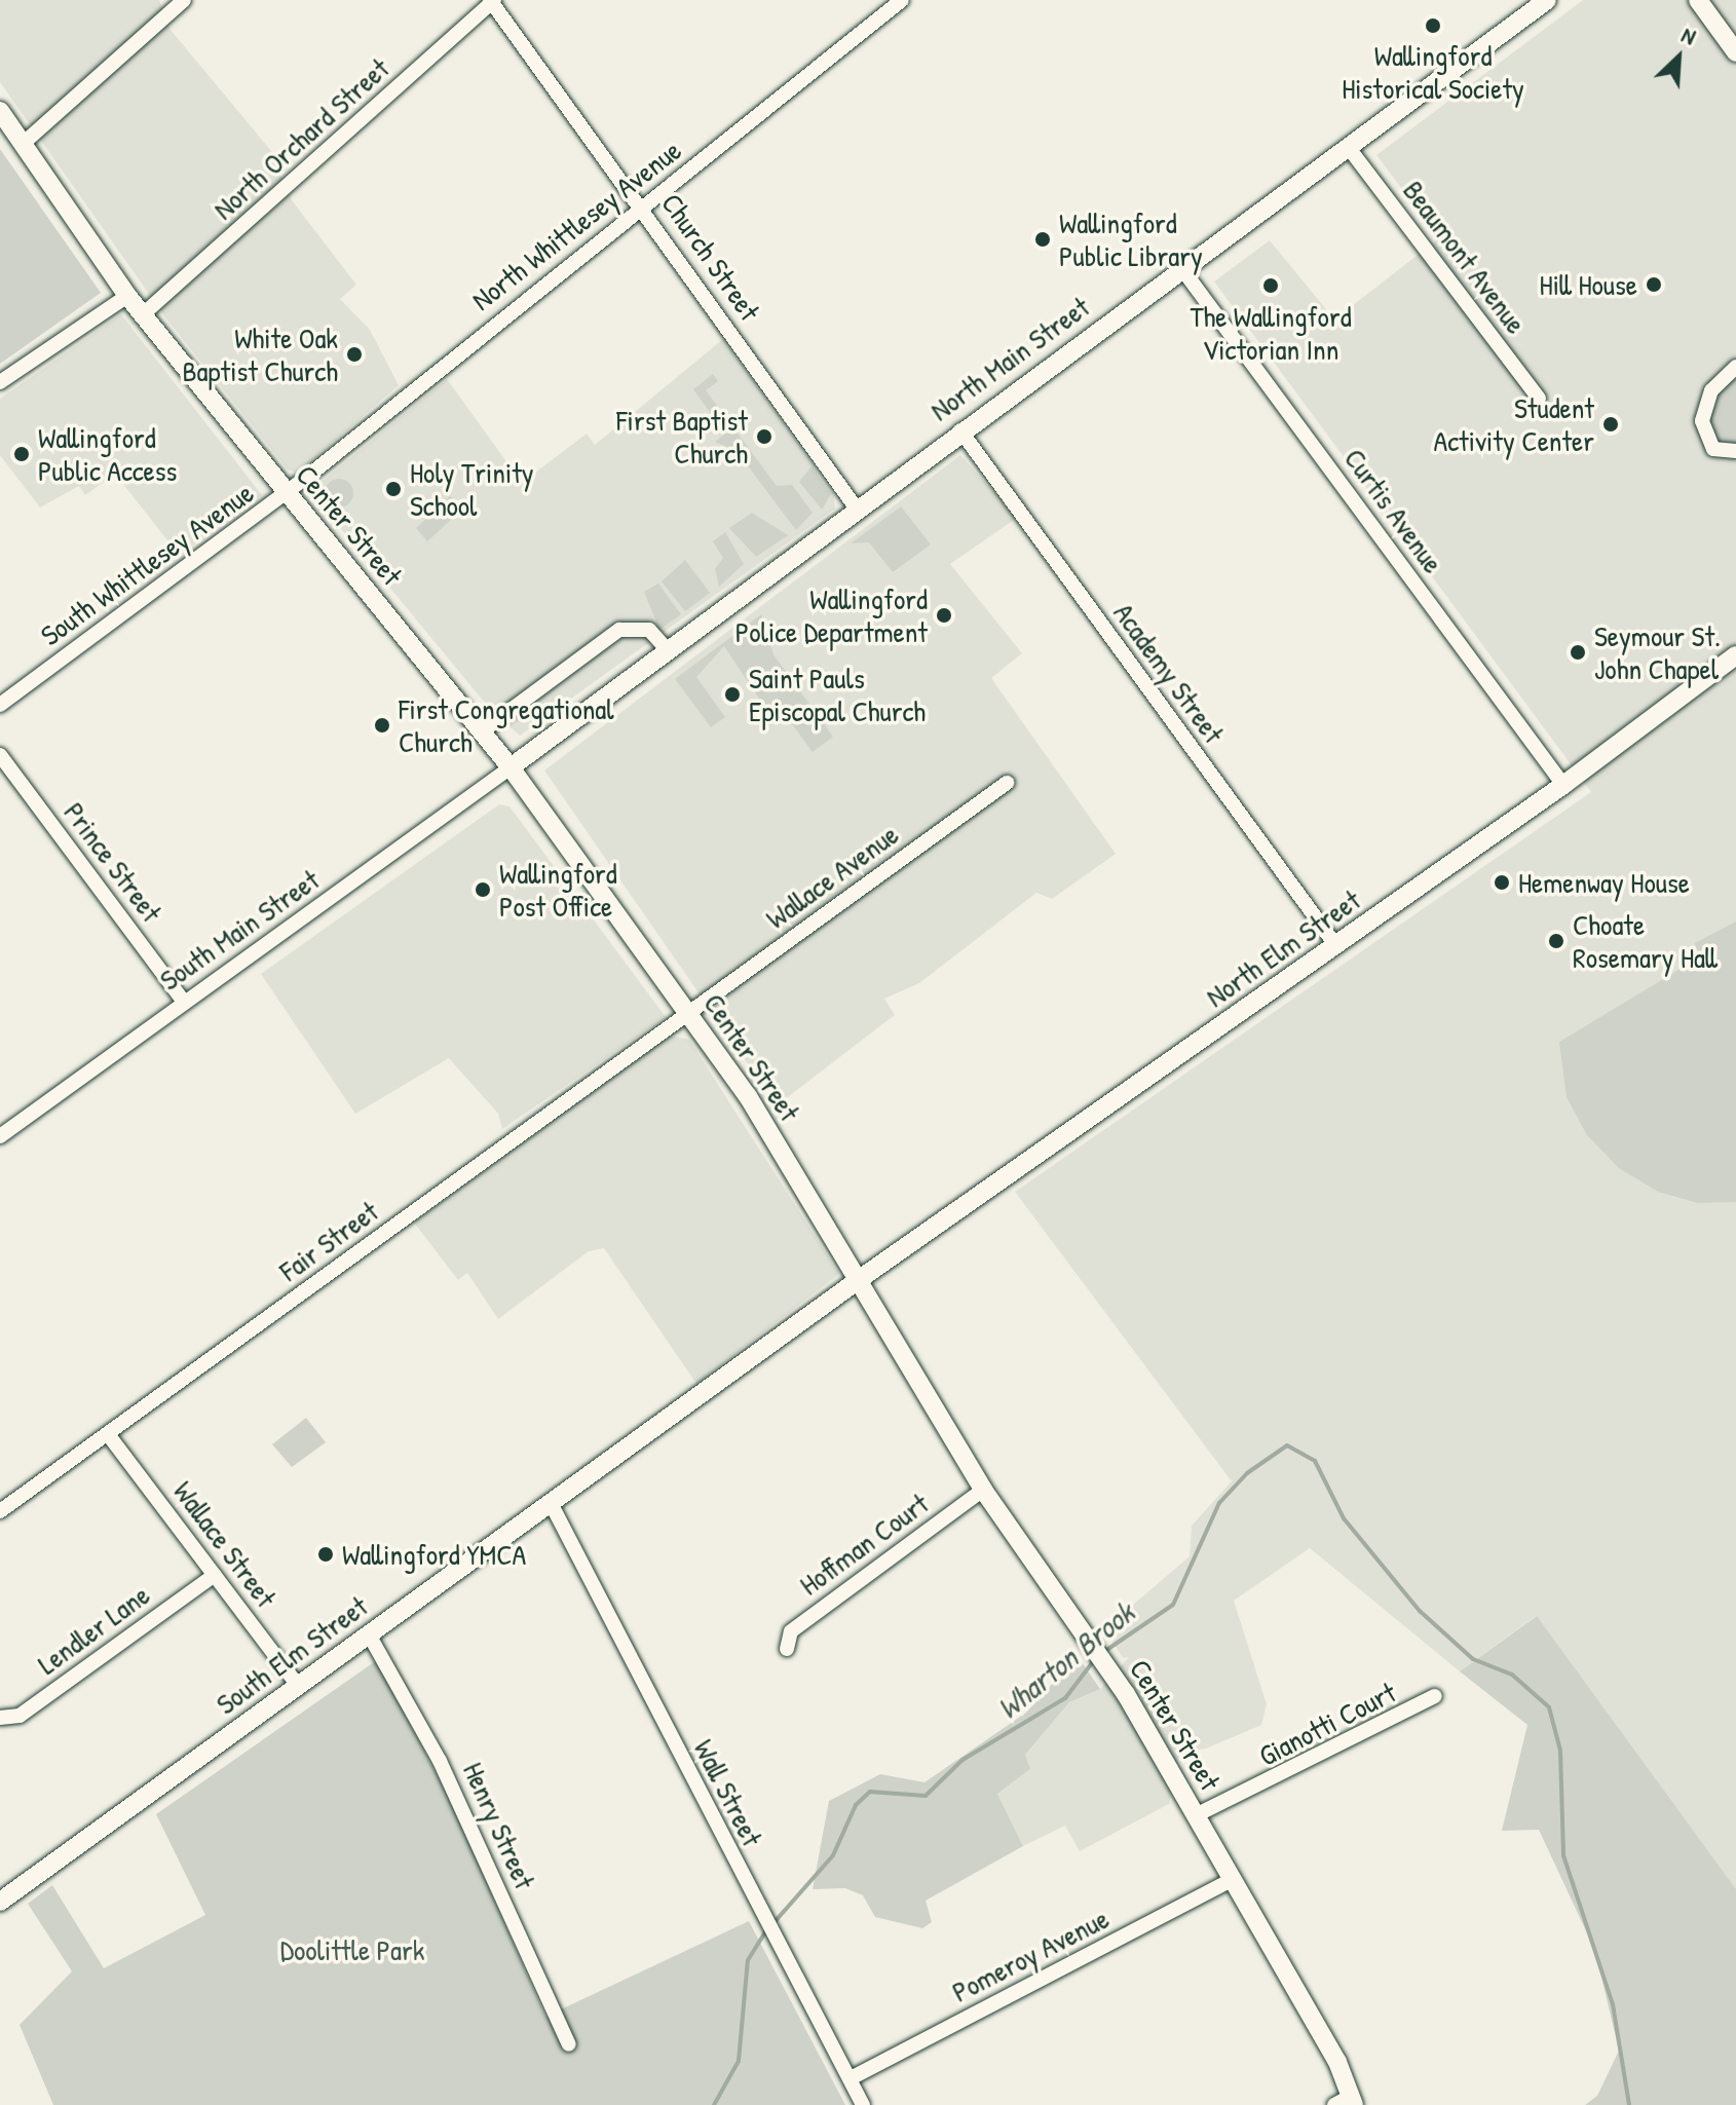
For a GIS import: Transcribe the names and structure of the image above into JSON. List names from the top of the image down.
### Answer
{
  "streets": {
    "main road": [
      "North Main Street",
      "Center Street",
      "North Elm Street",
      "South Elm Street"
    ],
    "street": [
      "North Orchard Street",
      "North Whittlesey Avenue",
      "Church Street",
      "Beaumont Avenue",
      "Curtis Avenue",
      "South Whittlesey Avenue",
      "Academy Street",
      "Prince Street",
      "Wallace Avenue",
      "South Main Street",
      "Fair Street",
      "Wallace Street",
      "Hoffman Court",
      "Lendler Lane",
      "Gianotti Court",
      "Wall Street",
      "Henry Street",
      "Pomeroy Avenue"
    ]
  },
  "crossings": [
    ["North Orchard Street", "Church Street"],
    ["North Orchard Street", "Center Street"],
    ["North Whittlesey Avenue", "Church Street"],
    ["North Whittlesey Avenue", "Center Street"],
    ["North Whittlesey Avenue", "South Whittlesey Avenue"],
    ["Church Street", "North Main Street"],
    ["Beaumont Avenue", "North Main Street"],
    ["North Main Street", "Curtis Avenue"],
    ["North Main Street", "Center Street"],
    ["North Main Street", "Academy Street"],
    ["North Main Street", "South Main Street"],
    ["Curtis Avenue", "North Elm Street"],
    ["Center Street", "South Whittlesey Avenue"],
    ["Center Street", "Wallace Avenue"],
    ["Center Street", "South Main Street"],
    ["Center Street", "North Elm Street"],
    ["Center Street", "Fair Street"],
    ["Center Street", "Hoffman Court"],
    ["Center Street", "South Elm Street"],
    ["Center Street", "Gianotti Court"],
    ["Center Street", "Pomeroy Avenue"],
    ["Academy Street", "North Elm Street"],
    ["Prince Street", "South Main Street"],
    ["Wallace Avenue", "Fair Street"],
    ["North Elm Street", "South Elm Street"],
    ["Fair Street", "Wallace Street"],
    ["Wallace Street", "Lendler Lane"],
    ["Wallace Street", "South Elm Street"],
    ["South Elm Street", "Wall Street"],
    ["South Elm Street", "Henry Street"],
    ["Wall Street", "Pomeroy Avenue"]
  ],
  "water": ["Wharton Brook"],
  "parks": ["Doolittle Park"],
  "places": [
    "Wallingford Historical Society",
    "Wallingford Public Library",
    "Hill House",
    "The Wallingford Victorian Inn",
    "White Oak Baptist Church",
    "Student Activity Center",
    "First Baptist Church",
    "Wallingford Public Access",
    "Holy Trinity School",
    "Wallingford Police Department",
    "Seymour St. John Chapel",
    "Saint Pauls Episcopal Church",
    "First Congregational Church",
    "Hemenway House",
    "Wallingford Post Office",
    "Choate Rosemary Hall",
    "Wallingford YMCA"
  ],
  "north": "top right"
}
